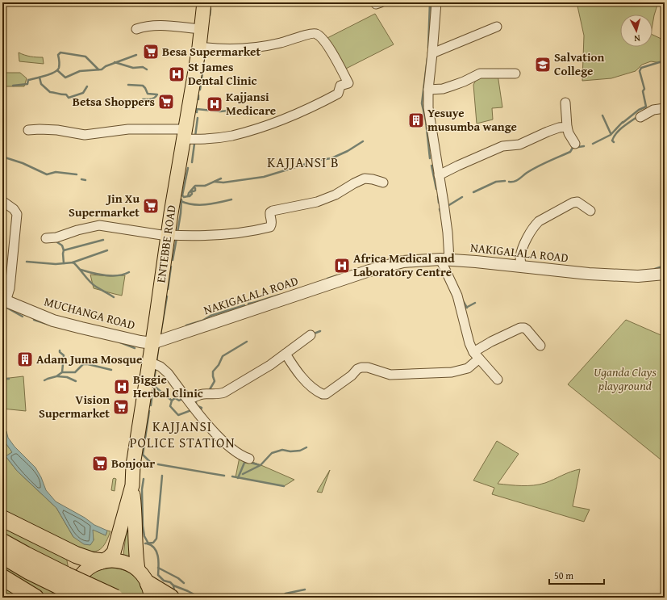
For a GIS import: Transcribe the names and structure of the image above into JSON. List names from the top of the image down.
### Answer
{
  "streets": {
    "main road": ["ENTEBBE ROAD"],
    "street": ["NAKIGALALA ROAD", "MUCHANGA ROAD"]
  },
  "crossings": [
    ["ENTEBBE ROAD", "NAKIGALALA ROAD"],
    ["ENTEBBE ROAD", "MUCHANGA ROAD"],
    ["NAKIGALALA ROAD", "MUCHANGA ROAD"]
  ],
  "districts": ["KAJJANSI B", "KAJJANSI POLICE STATION"],
  "parks": ["Uganda Clays playground"],
  "places": {
    "supermarket": [
      "Besa Supermarket",
      "Betsa Shoppers",
      "Jin Xu Supermarket",
      "Vision Supermarket",
      "Bonjour"
    ],
    "school or university": ["Salvation College"],
    "hospital": [
      "St James Dental Clinic",
      "Kajjansi Medicare",
      "Africa Medical and Laboratory Centre",
      "Biggie Herbal Clinic"
    ],
    "building": ["Yesuye musumba wange", "Adam Juma Mosque"]
  },
  "scale_bar": "50 m",
  "north": "bottom"
}
